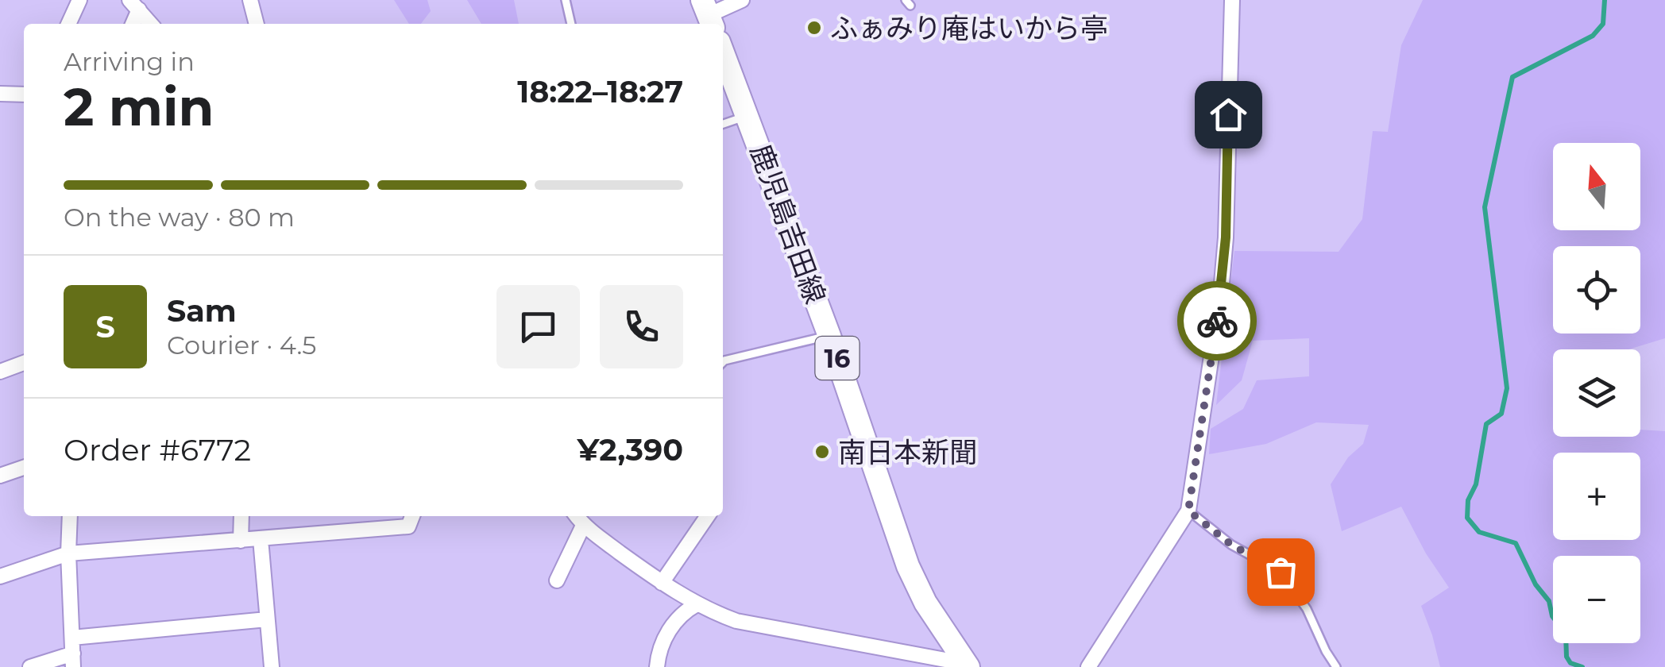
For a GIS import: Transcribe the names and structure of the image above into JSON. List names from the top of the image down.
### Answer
{
  "streets": {
    "main road": ["鹿児島吉田線", "16"]
  },
  "places": ["ふぁみり庵はいから亭", "南日本新聞"],
  "north": "top",
  "page": {
    "heading": ["2 min", "Arriving in", "18:22–18:27"],
    "panel": [
      "Sam",
      "Courier · 4.5",
      "Order #6772",
      "¥2,390"
    ],
    "map_buttons": ["+", "−"],
    "bar": "On the way · 80 m",
    "round": "S"
  }
}
